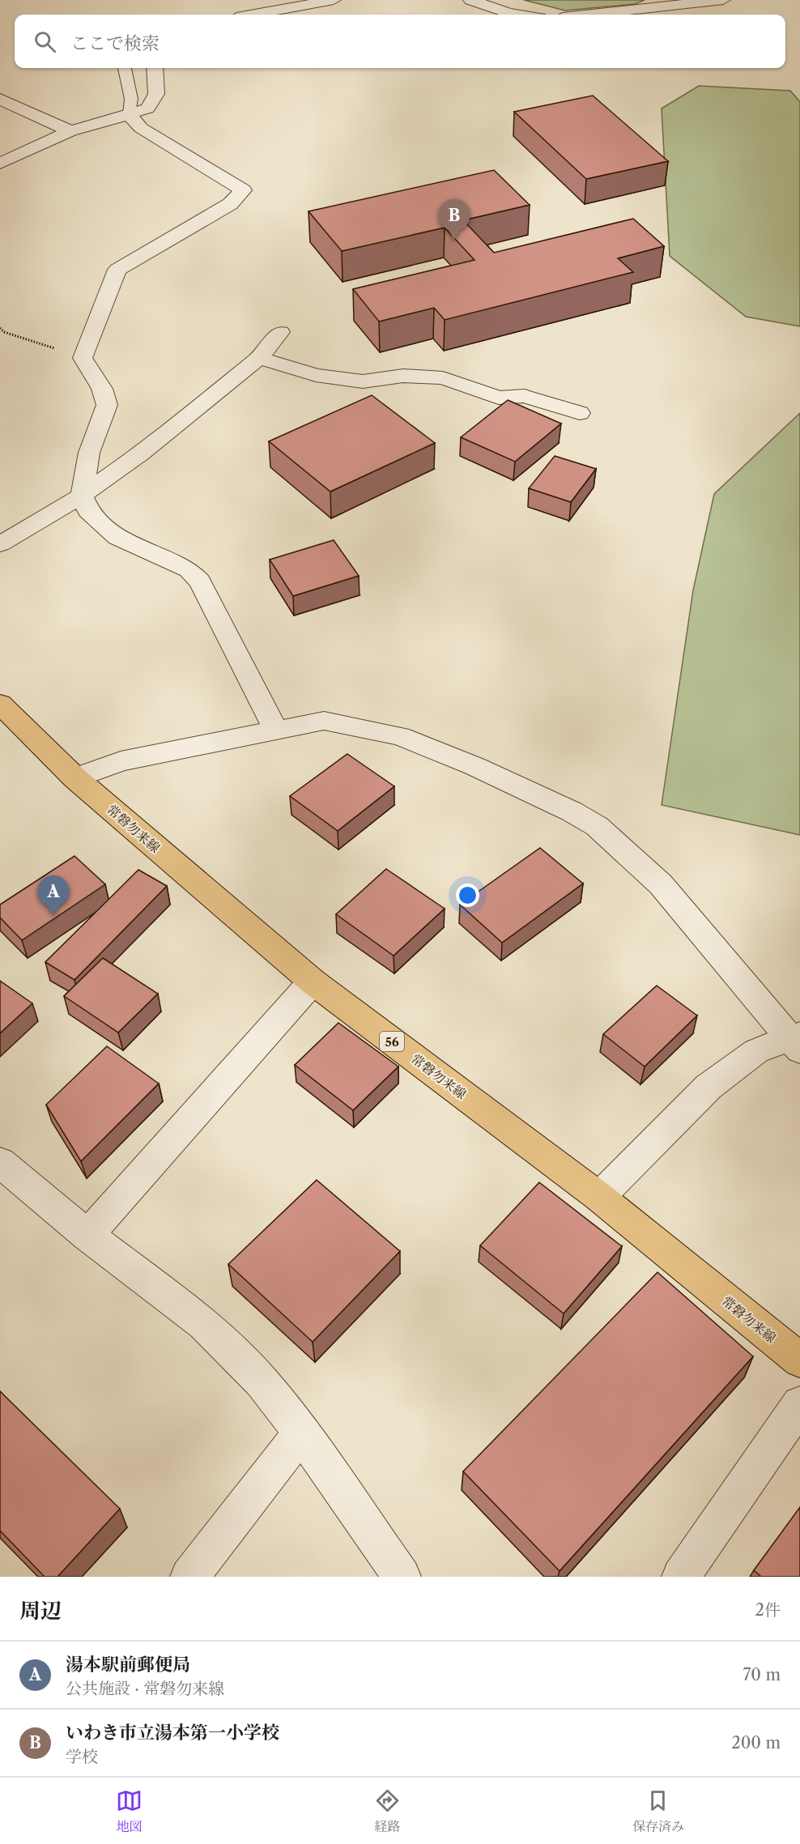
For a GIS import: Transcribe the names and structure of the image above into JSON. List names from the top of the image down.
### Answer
{
  "streets": {
    "main road": ["常磐勿来線", "56"]
  },
  "page": {
    "search": "ここで検索",
    "pins": ["B", "A"],
    "heading": ["周辺", "2件"],
    "list": [
      {
        "mark": "A",
        "name": "湯本駅前郵便局",
        "note": "公共施設 · 常磐勿来線",
        "value": "70 m"
      },
      {
        "mark": "B",
        "name": "いわき市立湯本第一小学校",
        "note": "学校",
        "value": "200 m"
      }
    ],
    "nav": ["地図", "経路", "保存済み"]
  }
}
